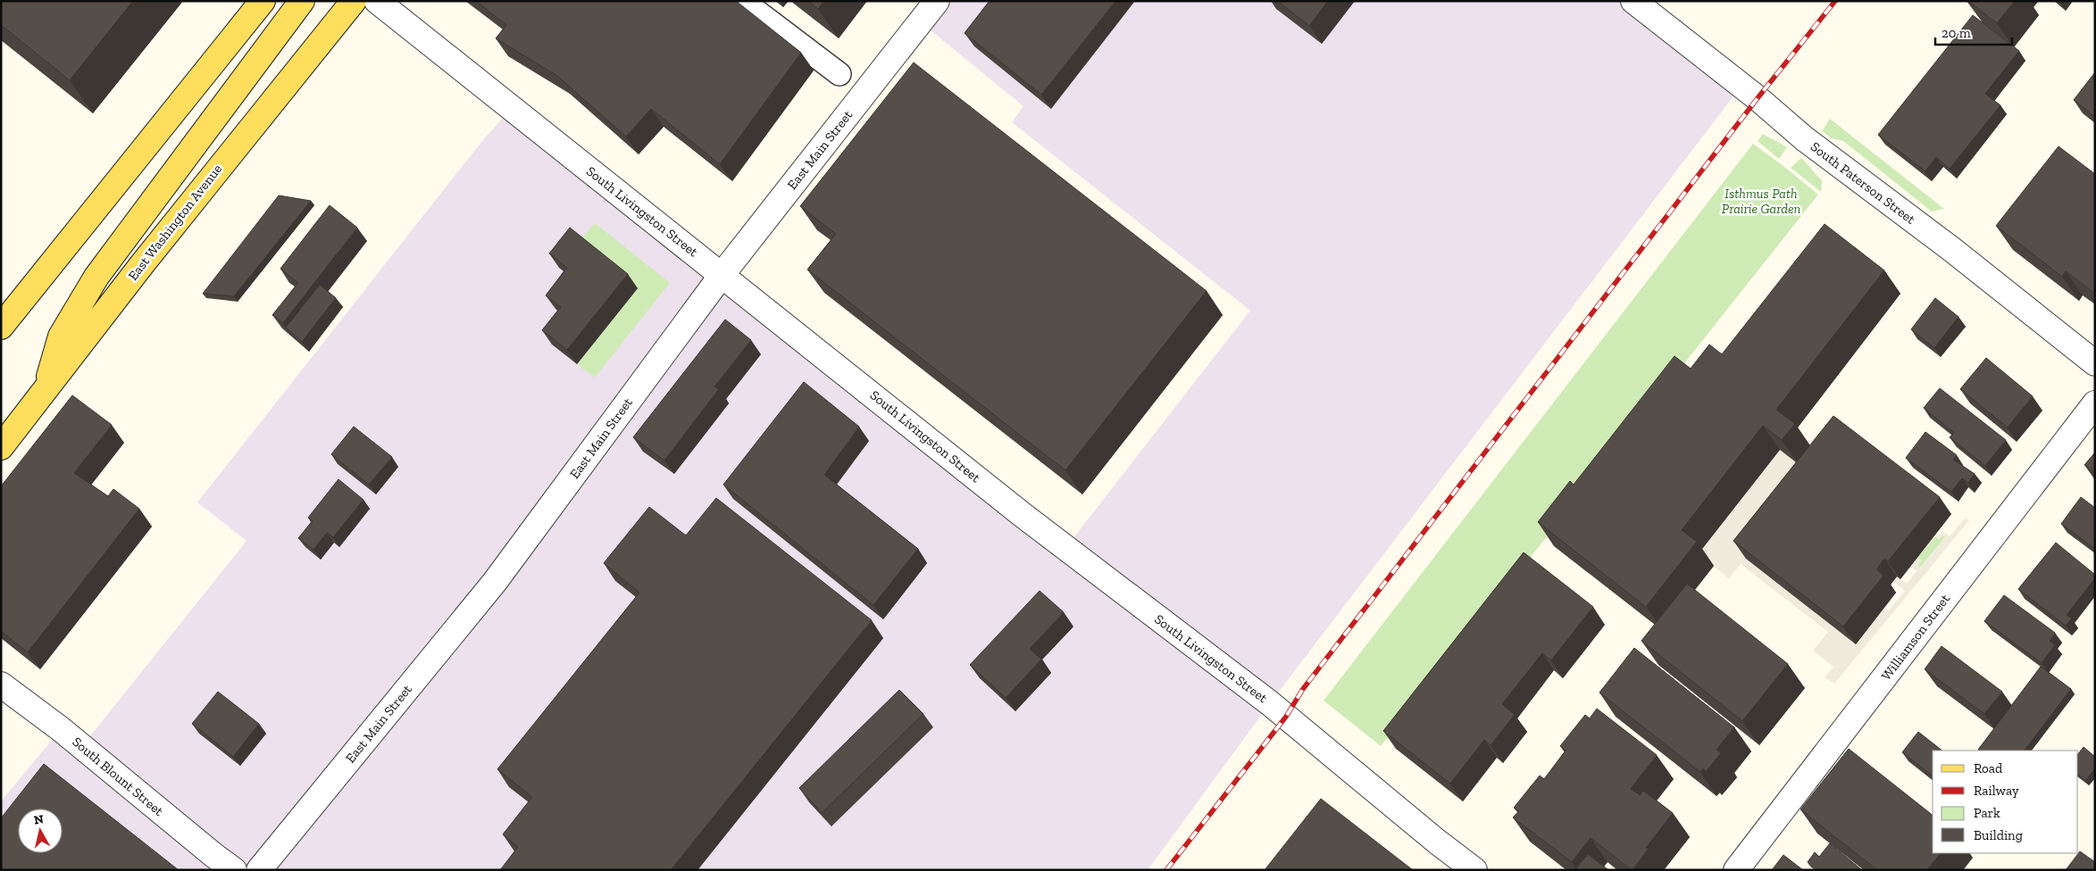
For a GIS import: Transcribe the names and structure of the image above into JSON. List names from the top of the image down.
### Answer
{
  "streets": {
    "main road": ["East Washington Avenue"],
    "street": [
      "East Main Street",
      "South Paterson Street",
      "South Livingston Street",
      "Williamson Street",
      "South Blount Street"
    ]
  },
  "crossings": [
    ["East Main Street", "South Livingston Street"]
  ],
  "parks": ["Isthmus Path Prairie Garden"],
  "legend": [
    "Road",
    "Railway",
    "Park",
    "Building"
  ],
  "scale_bar": "20 m",
  "north": "top"
}
